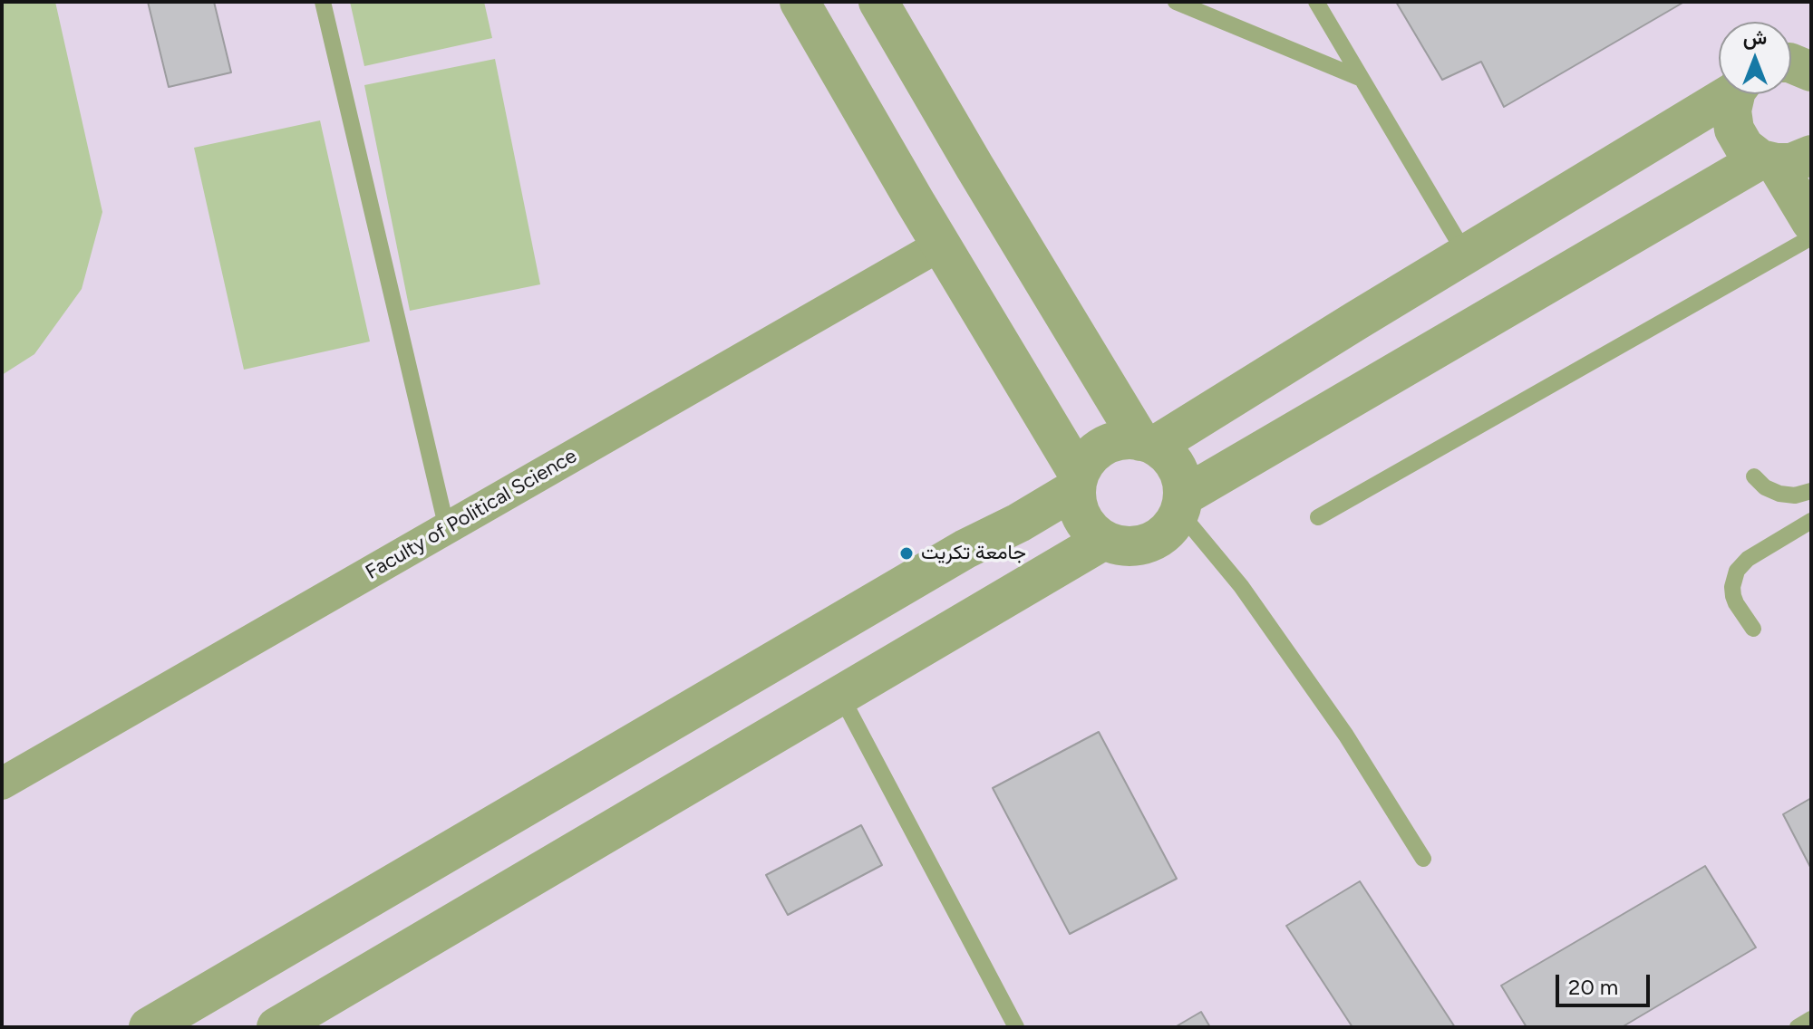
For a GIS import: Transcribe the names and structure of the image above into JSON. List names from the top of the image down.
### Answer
{
  "streets": {
    "street": ["Faculty of Political Science"]
  },
  "places": ["جامعة تكريت"],
  "scale_bar": "20 m",
  "north": "top"
}
